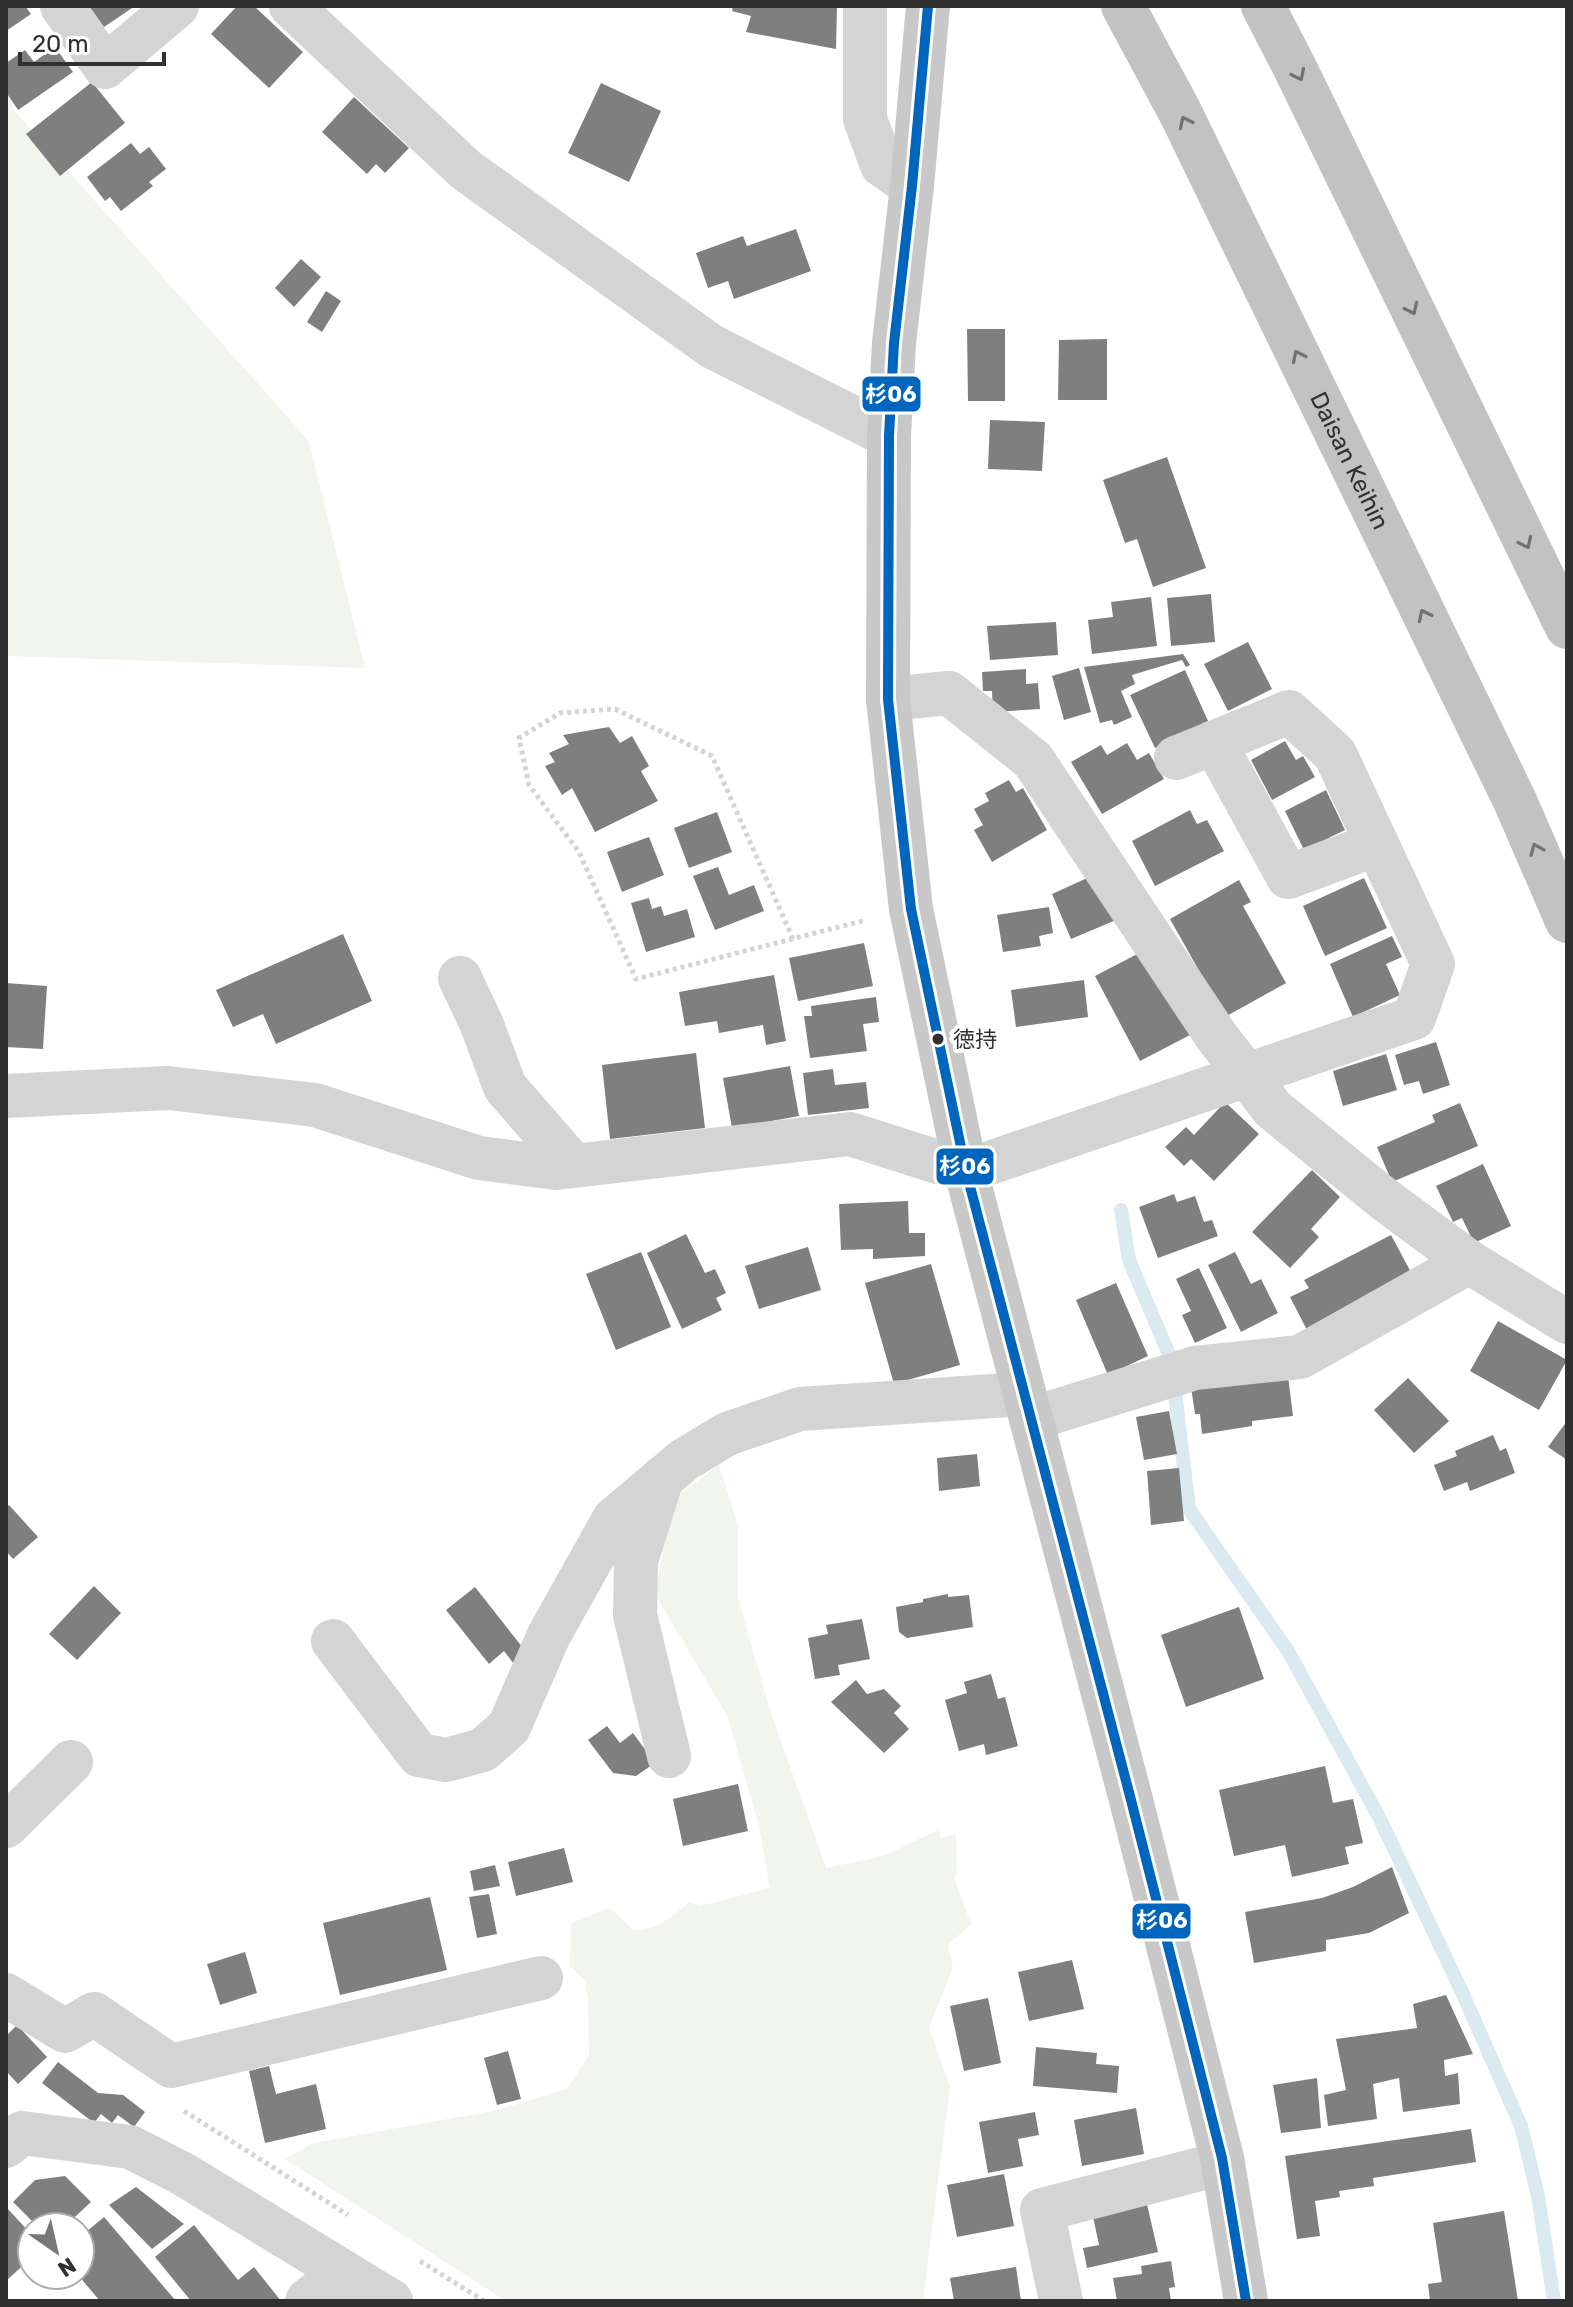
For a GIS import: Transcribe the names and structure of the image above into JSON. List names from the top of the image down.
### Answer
{
  "streets": {
    "highway": ["Daisan Keihin"]
  },
  "places": ["徳持"],
  "lines": ["transit line 杉06"],
  "scale_bar": "20 m",
  "north": "bottom right"
}
